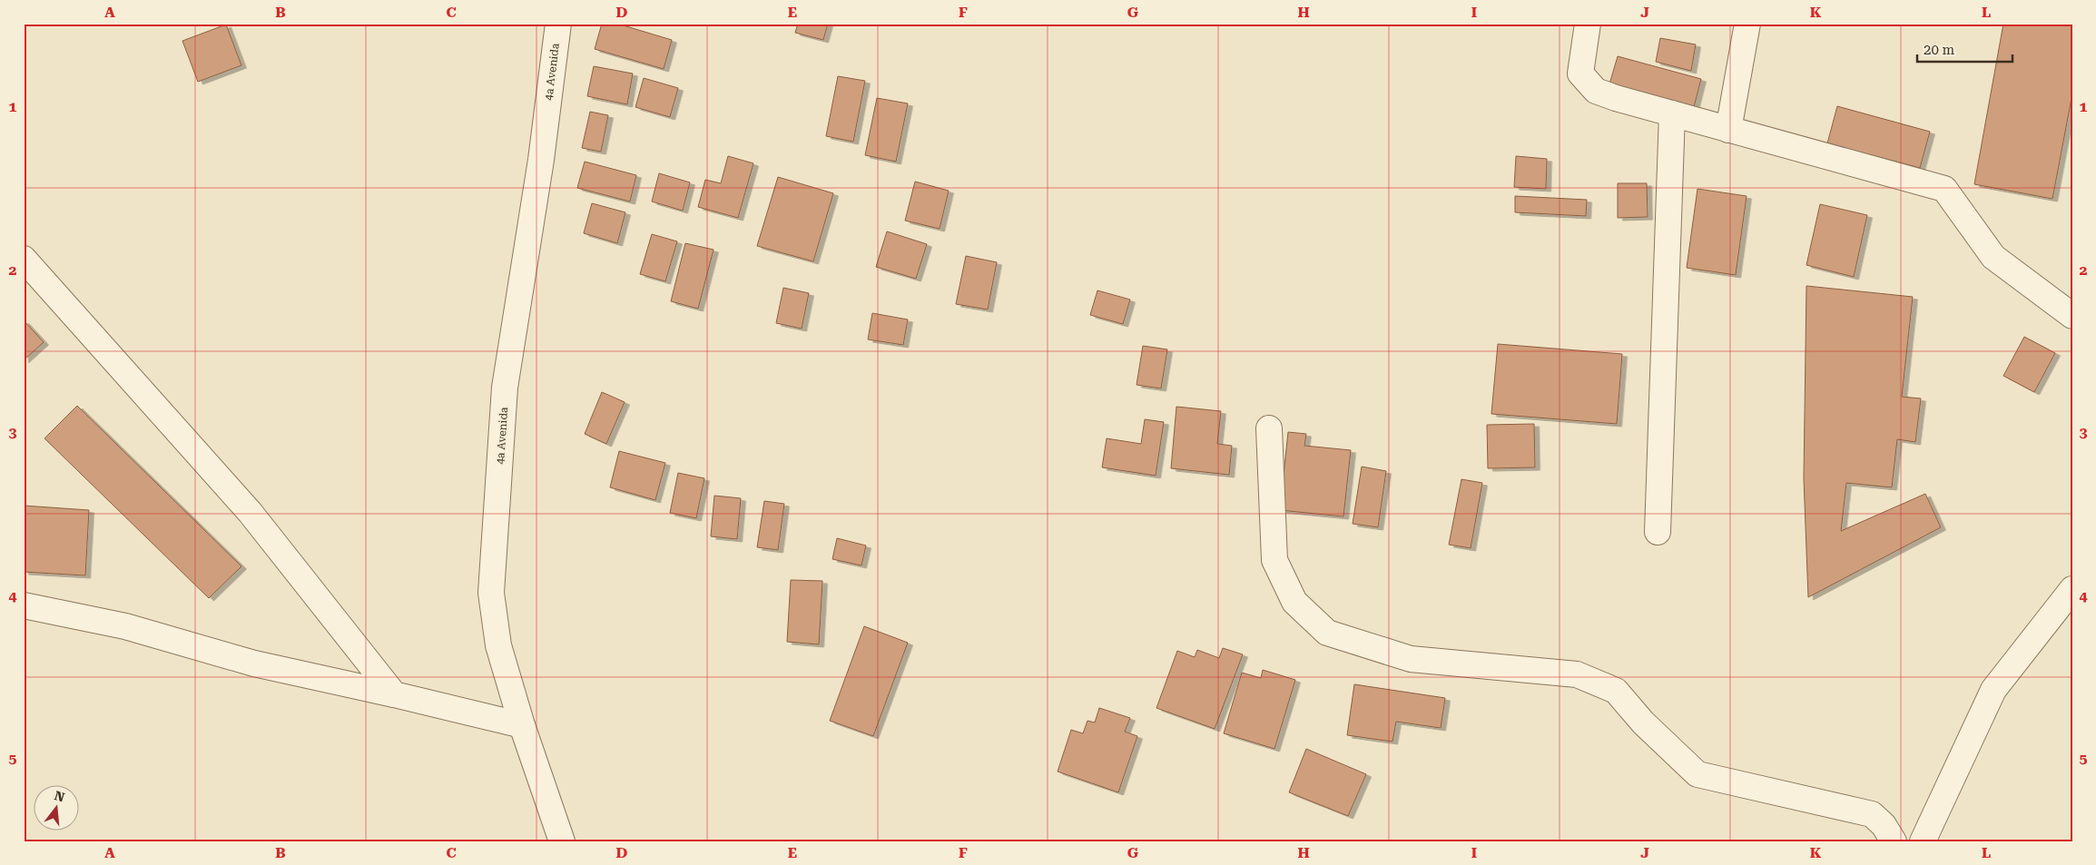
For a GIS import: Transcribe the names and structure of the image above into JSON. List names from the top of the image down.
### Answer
{
  "streets": {
    "street": ["4a Avenida"]
  },
  "scale_bar": "20 m",
  "north": "top",
  "grid": {
    "columns": [
      "A",
      "B",
      "C",
      "D",
      "E",
      "F",
      "G",
      "H",
      "I",
      "J",
      "K",
      "L"
    ],
    "rows": [
      "1",
      "2",
      "3",
      "4",
      "5"
    ]
  }
}
